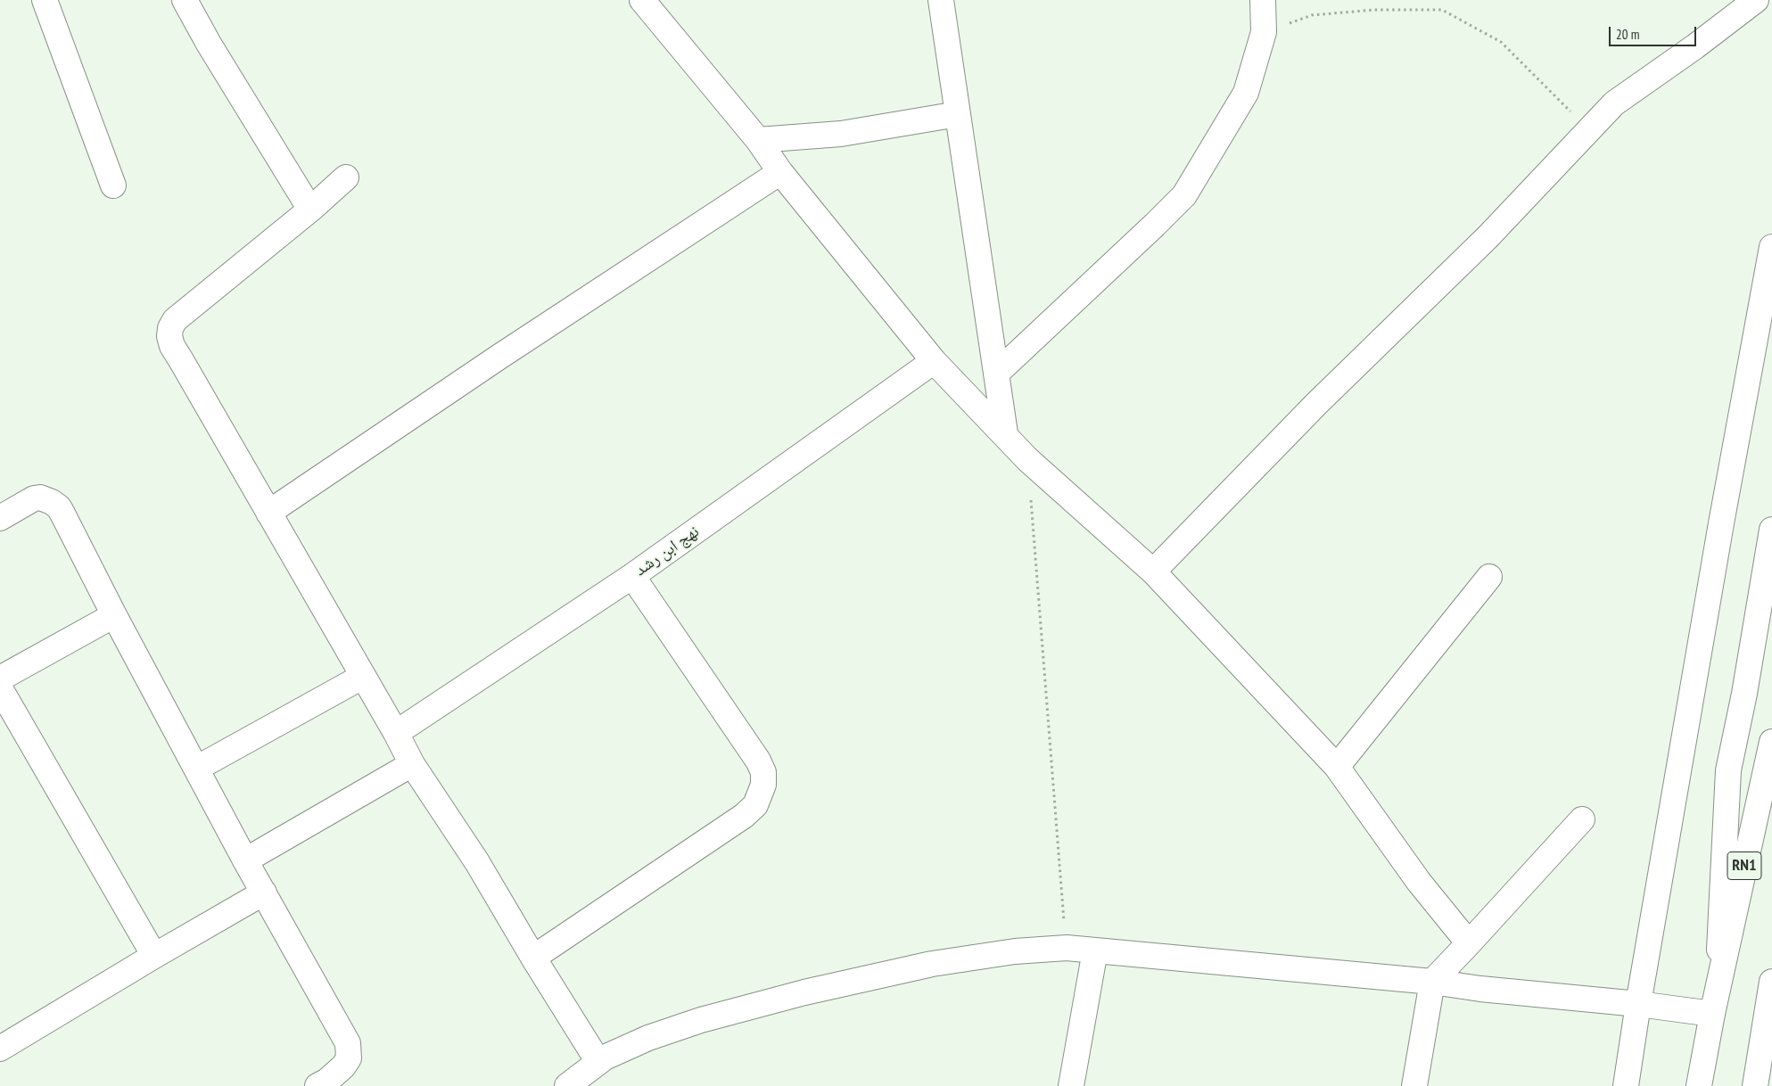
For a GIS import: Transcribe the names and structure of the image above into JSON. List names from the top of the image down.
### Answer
{
  "streets": {
    "main road": ["نهج ابن رشد", "RN1"]
  },
  "scale_bar": "20 m"
}
